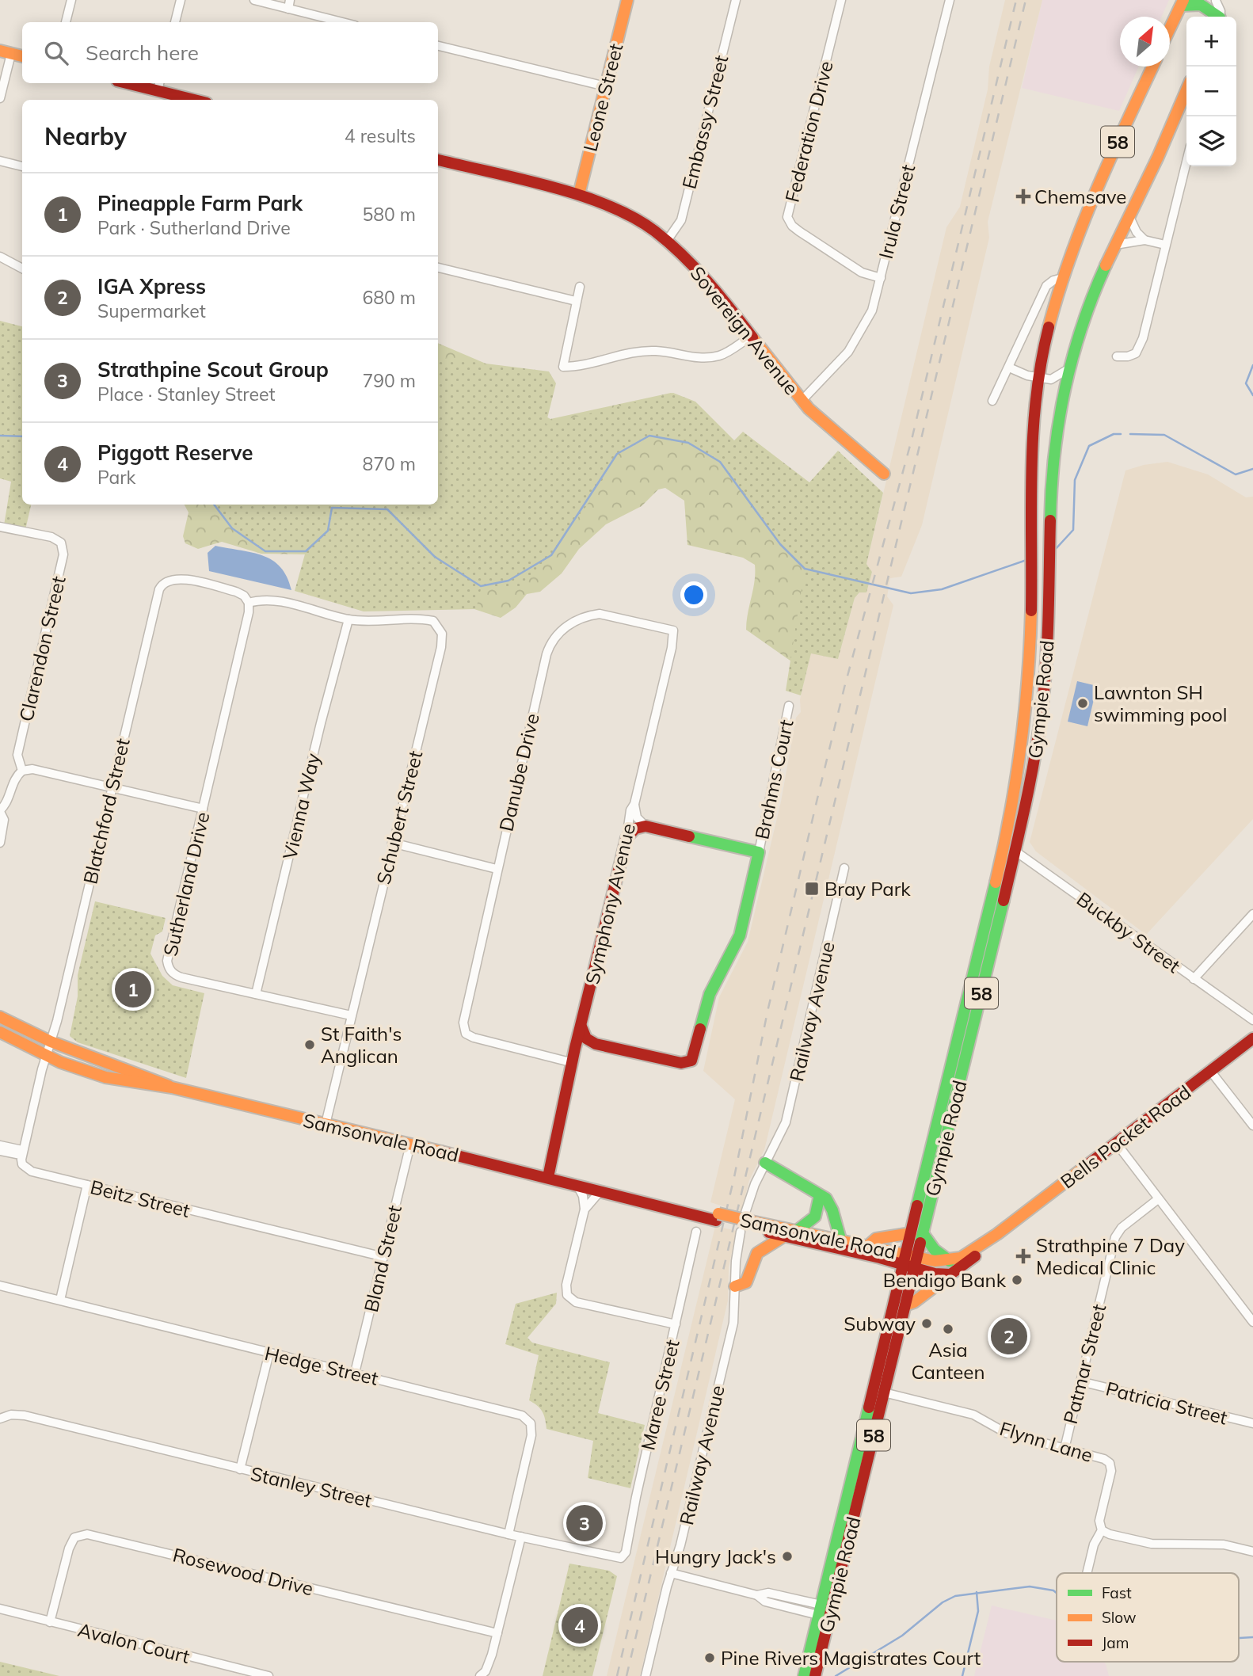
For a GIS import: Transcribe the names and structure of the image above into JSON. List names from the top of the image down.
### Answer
{
  "streets": {
    "main road": [
      "Leone Street",
      "58",
      "Sovereign Avenue",
      "Gympie Road",
      "Symphony Avenue",
      "Bells Pocket Road",
      "Samsonvale Road"
    ],
    "street": [
      "Embassy Street",
      "Federation Drive",
      "Irula Street",
      "Clarendon Street",
      "Danube Drive",
      "Brahms Court",
      "Vienna Way",
      "Blatchford Street",
      "Schubert Street",
      "Sutherland Drive",
      "Buckby Street",
      "Railway Avenue",
      "Beitz Street",
      "Bland Street",
      "Patmar Street",
      "Hedge Street",
      "Maree Street",
      "Patricia Street",
      "Flynn Lane",
      "Stanley Street",
      "Rosewood Drive",
      "Avalon Court"
    ]
  },
  "crossings": [
    ["Leone Street", "Sovereign Avenue"],
    ["Embassy Street", "Sovereign Avenue"],
    ["Federation Drive", "Irula Street"],
    ["Irula Street", "Sovereign Avenue"],
    ["Gympie Road", "Buckby Street"],
    ["Gympie Road", "Bells Pocket Road"],
    ["Gympie Road", "Samsonvale Road"],
    ["Gympie Road", "Flynn Lane"],
    ["Danube Drive", "Symphony Avenue"],
    ["Vienna Way", "Schubert Street"],
    ["Vienna Way", "Sutherland Drive"],
    ["Blatchford Street", "Sutherland Drive"],
    ["Blatchford Street", "Samsonvale Road"],
    ["Schubert Street", "Sutherland Drive"],
    ["Symphony Avenue", "Samsonvale Road"],
    ["Railway Avenue", "Samsonvale Road"],
    ["Samsonvale Road", "Bland Street"],
    ["Beitz Street", "Bland Street"],
    ["Bland Street", "Hedge Street"],
    ["Patmar Street", "Patricia Street"],
    ["Patmar Street", "Flynn Lane"],
    ["Hedge Street", "Stanley Street"],
    ["Maree Street", "Stanley Street"],
    ["Rosewood Drive", "Avalon Court"]
  ],
  "places": {
    "health": ["Chemsave", "Strathpine 7 Day Medical Clinic"],
    "other": [
      "Lawnton SH swimming pool",
      "St Faith's Anglican",
      "Bendigo Bank",
      "Subway",
      "Asia Canteen",
      "Hungry Jack's",
      "Pine Rivers Magistrates Court"
    ],
    "transit": ["Bray Park"]
  },
  "legend": ["Fast", "Slow", "Jam"],
  "north": "top right",
  "page": {
    "map_buttons": ["+", "−"],
    "search": "Search here",
    "heading": ["Nearby", "4 results"],
    "list": [
      {
        "mark": "1",
        "name": "Pineapple Farm Park",
        "note": "Park · Sutherland Drive",
        "value": "580 m"
      },
      {
        "mark": "2",
        "name": "IGA Xpress",
        "note": "Supermarket",
        "value": "680 m"
      },
      {
        "mark": "3",
        "name": "Strathpine Scout Group",
        "note": "Place · Stanley Street",
        "value": "790 m"
      },
      {
        "mark": "4",
        "name": "Piggott Reserve",
        "note": "Park",
        "value": "870 m"
      }
    ],
    "pins": [
      "1",
      "2",
      "3",
      "4"
    ]
  }
}
